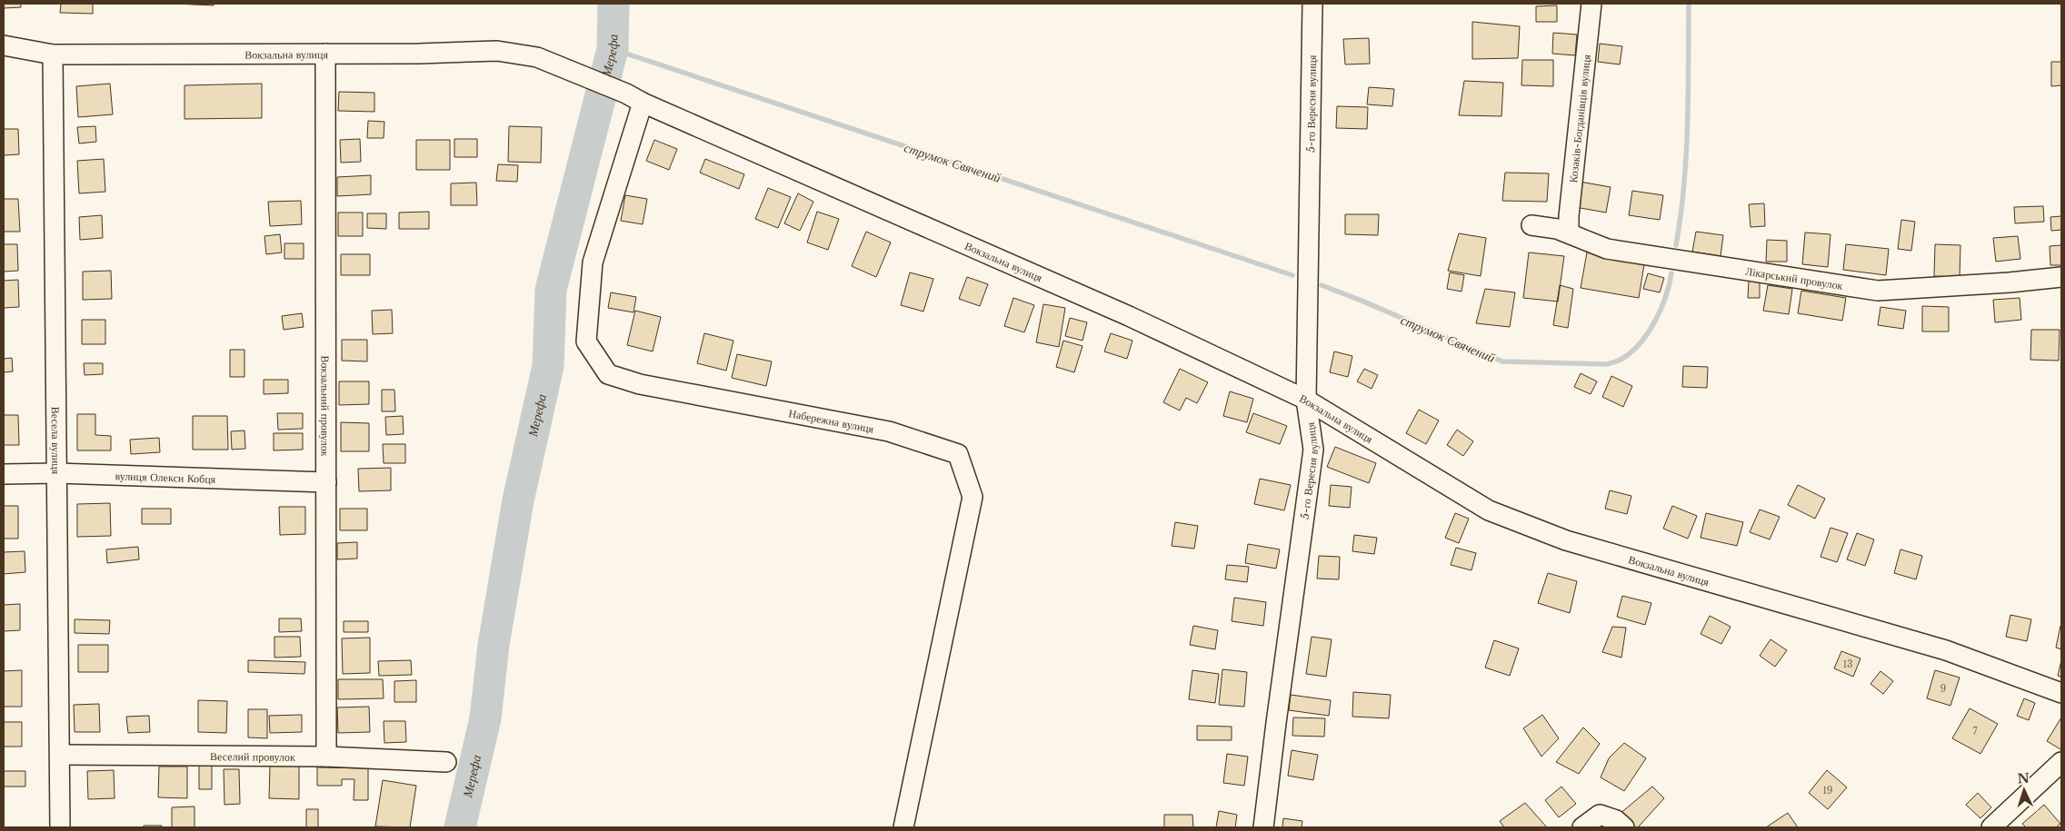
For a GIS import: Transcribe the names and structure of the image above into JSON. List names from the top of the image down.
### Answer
{
  "streets": {
    "street": [
      "Вокзальна вулиця",
      "5-го Вересня вулиця",
      "Козаків-Богданівців вулиця",
      "Лікарський провулок",
      "Вокзальний провулок",
      "Набережна вулиця",
      "Весела вулиця",
      "вулиця Олекси Кобця",
      "Веселий провулок"
    ]
  },
  "crossings": [
    ["Вокзальна вулиця", "5-го Вересня вулиця"],
    ["Вокзальна вулиця", "Вокзальний провулок"],
    ["Вокзальна вулиця", "Набережна вулиця"],
    ["Вокзальна вулиця", "Весела вулиця"],
    ["Козаків-Богданівців вулиця", "Лікарський провулок"],
    ["Вокзальний провулок", "вулиця Олекси Кобця"],
    ["Вокзальний провулок", "Веселий провулок"],
    ["Весела вулиця", "вулиця Олекси Кобця"],
    ["Весела вулиця", "Веселий провулок"]
  ],
  "water": ["Мерефа", "струмок Свячений"],
  "house_numbers": [
    "13",
    "9",
    "7",
    "19"
  ],
  "north": "top"
}
